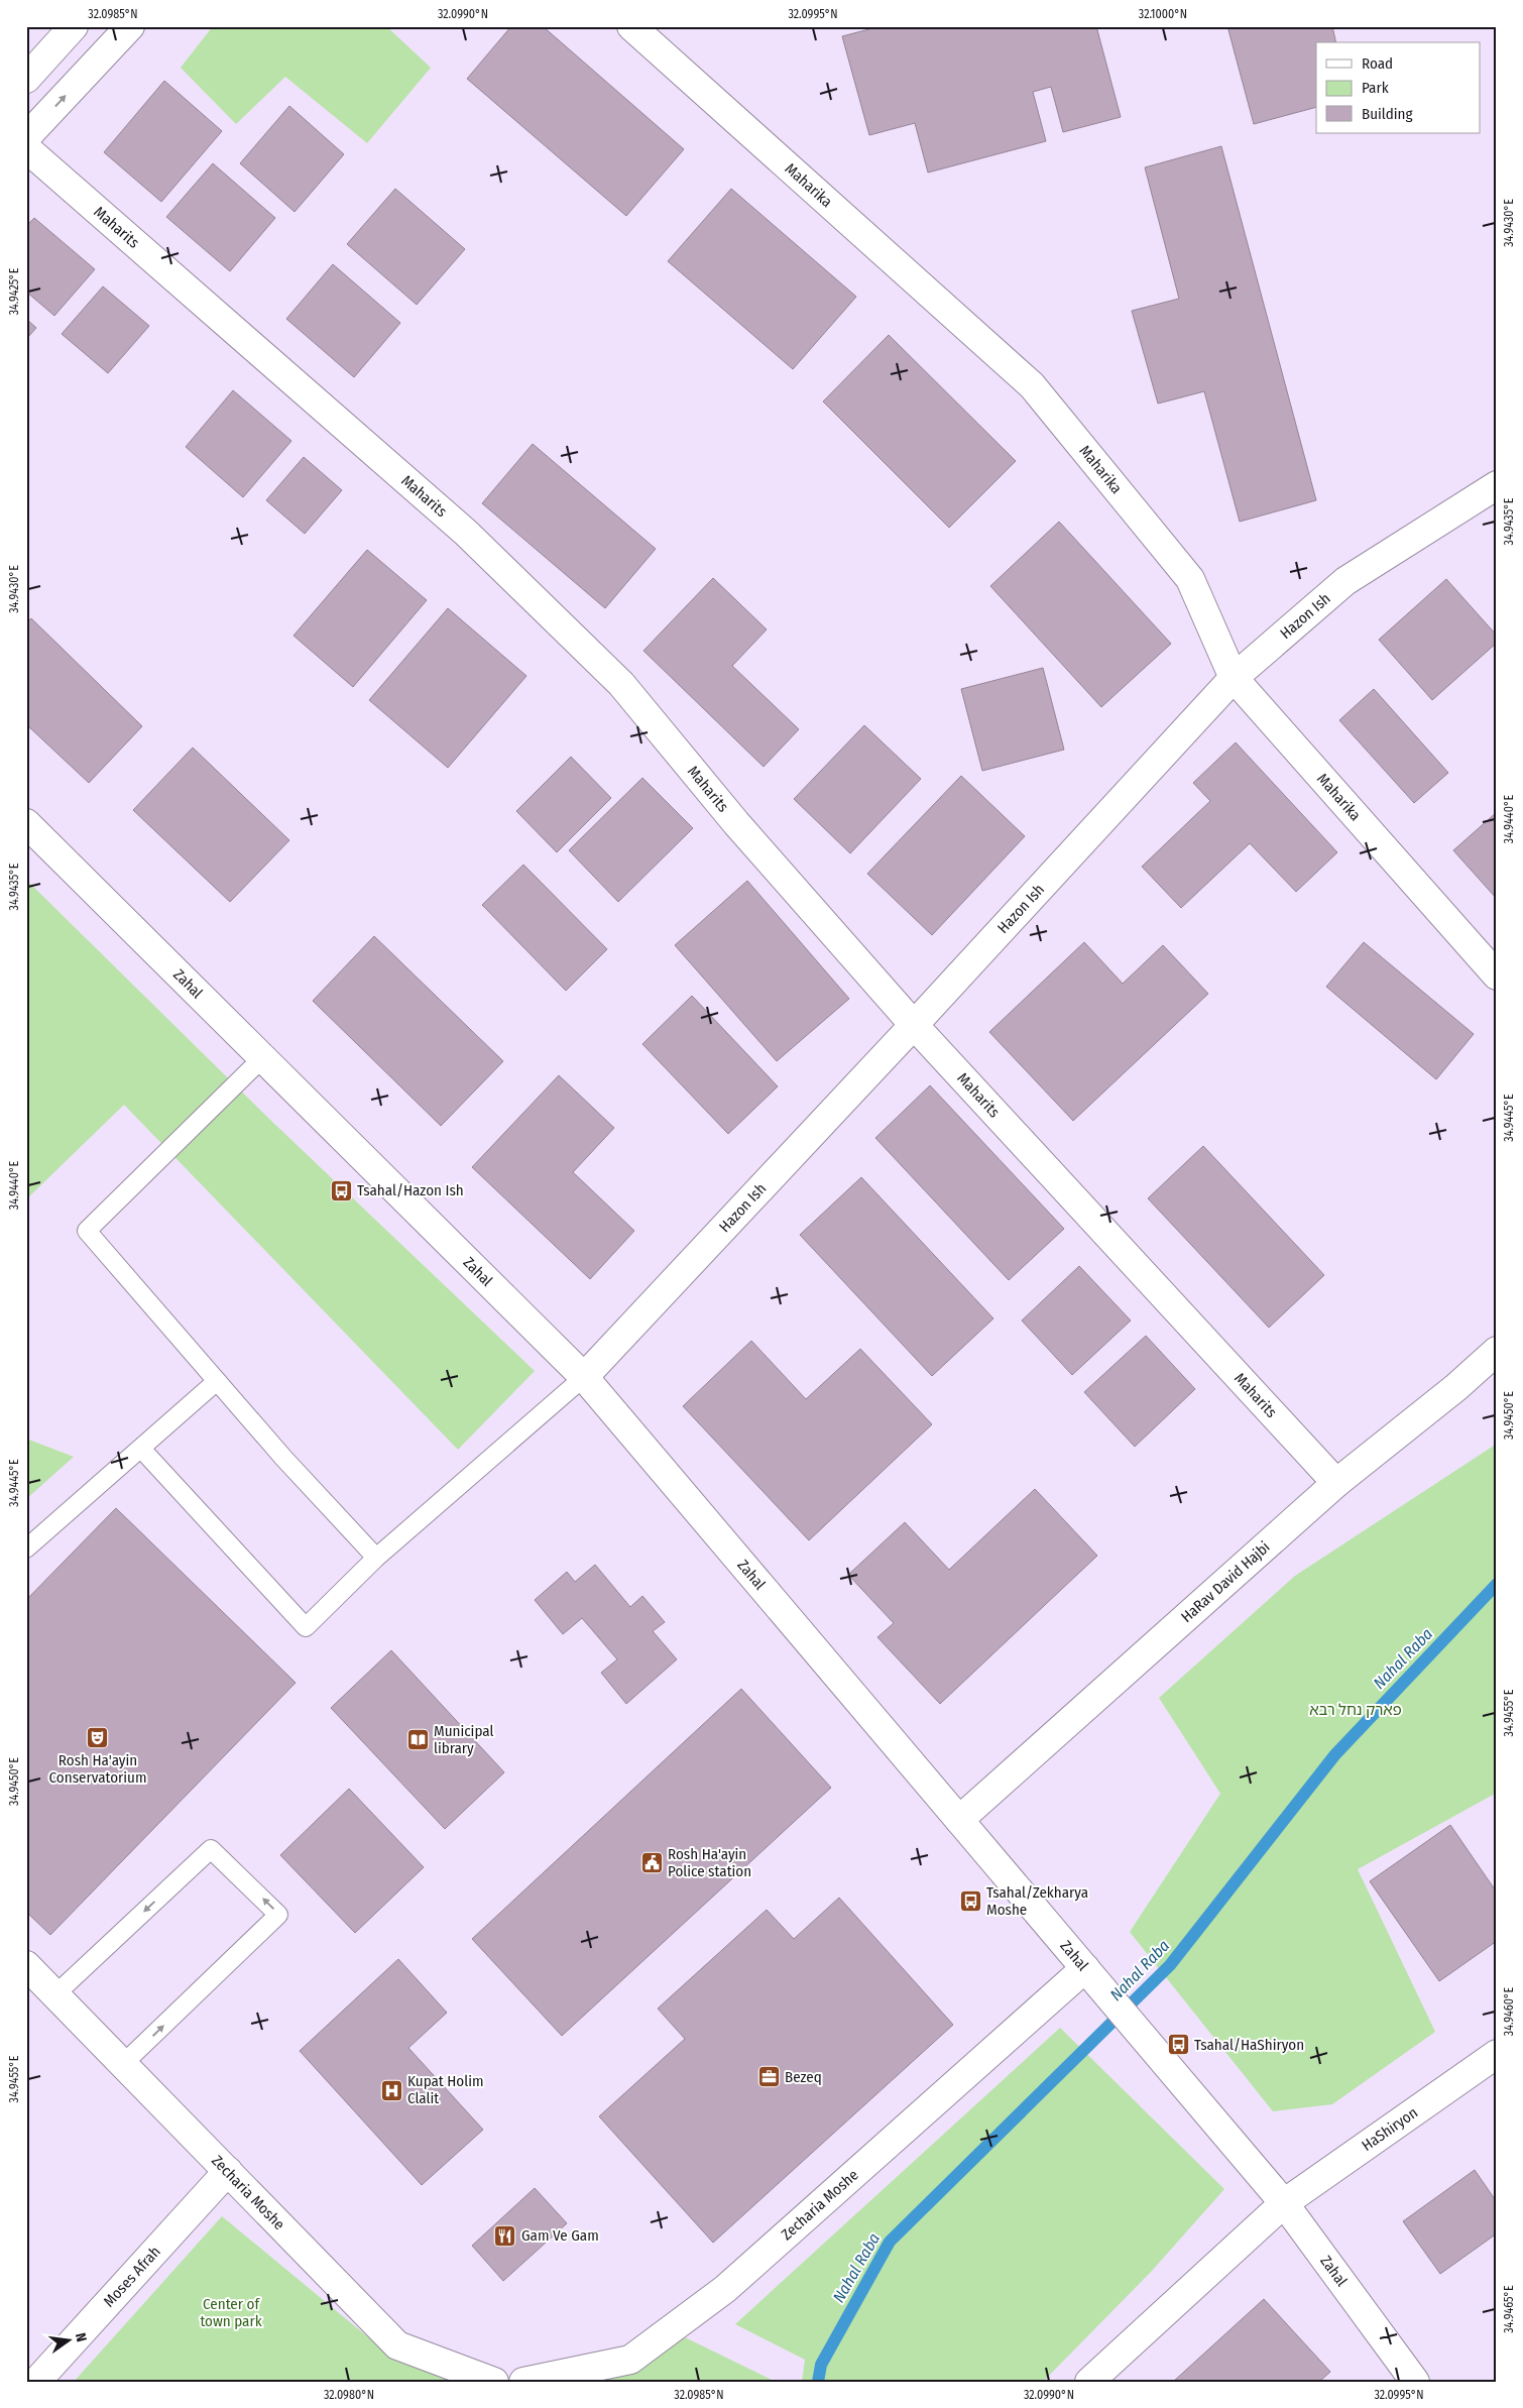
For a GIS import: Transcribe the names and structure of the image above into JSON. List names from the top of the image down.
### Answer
{
  "streets": {
    "street": [
      "Maharika",
      "Maharits",
      "Hazon Ish",
      "Zahal",
      "HaRav David Hajbi",
      "HaShiryon",
      "Zecharia Moshe",
      "Moses Afrah"
    ]
  },
  "crossings": [
    ["Maharika", "Hazon Ish"],
    ["Maharits", "Hazon Ish"],
    ["Maharits", "HaRav David Hajbi"],
    ["Hazon Ish", "Zahal"],
    ["Zahal", "HaRav David Hajbi"],
    ["Zahal", "HaShiryon"],
    ["Zahal", "Zecharia Moshe"],
    ["Zecharia Moshe", "Moses Afrah"]
  ],
  "water": ["Nahal Raba"],
  "parks": ["פארק נחל רבא", "Center of town park"],
  "places": {
    "bus stop": ["Tsahal/Hazon Ish", "Tsahal/Zekharya Moshe", "Tsahal/HaShiryon"],
    "theatre": ["Rosh Ha'ayin Conservatorium"],
    "library": ["Municipal library"],
    "public building": ["Rosh Ha'ayin Police station"],
    "office": ["Bezeq"],
    "hospital": ["Kupat Holim Clalit"],
    "restaurant": ["Gam Ve Gam"]
  },
  "legend": ["Road", "Park", "Building"],
  "north": "right",
  "coordinates": [
    "32.0985°N",
    "32.0990°N",
    "32.0995°N",
    "32.1000°N",
    "34.9430°E",
    "34.9425°E",
    "34.9435°E",
    "34.9440°E",
    "34.9445°E",
    "34.9450°E",
    "34.9455°E",
    "34.9460°E",
    "34.9465°E",
    "32.0980°N"
  ]
}
